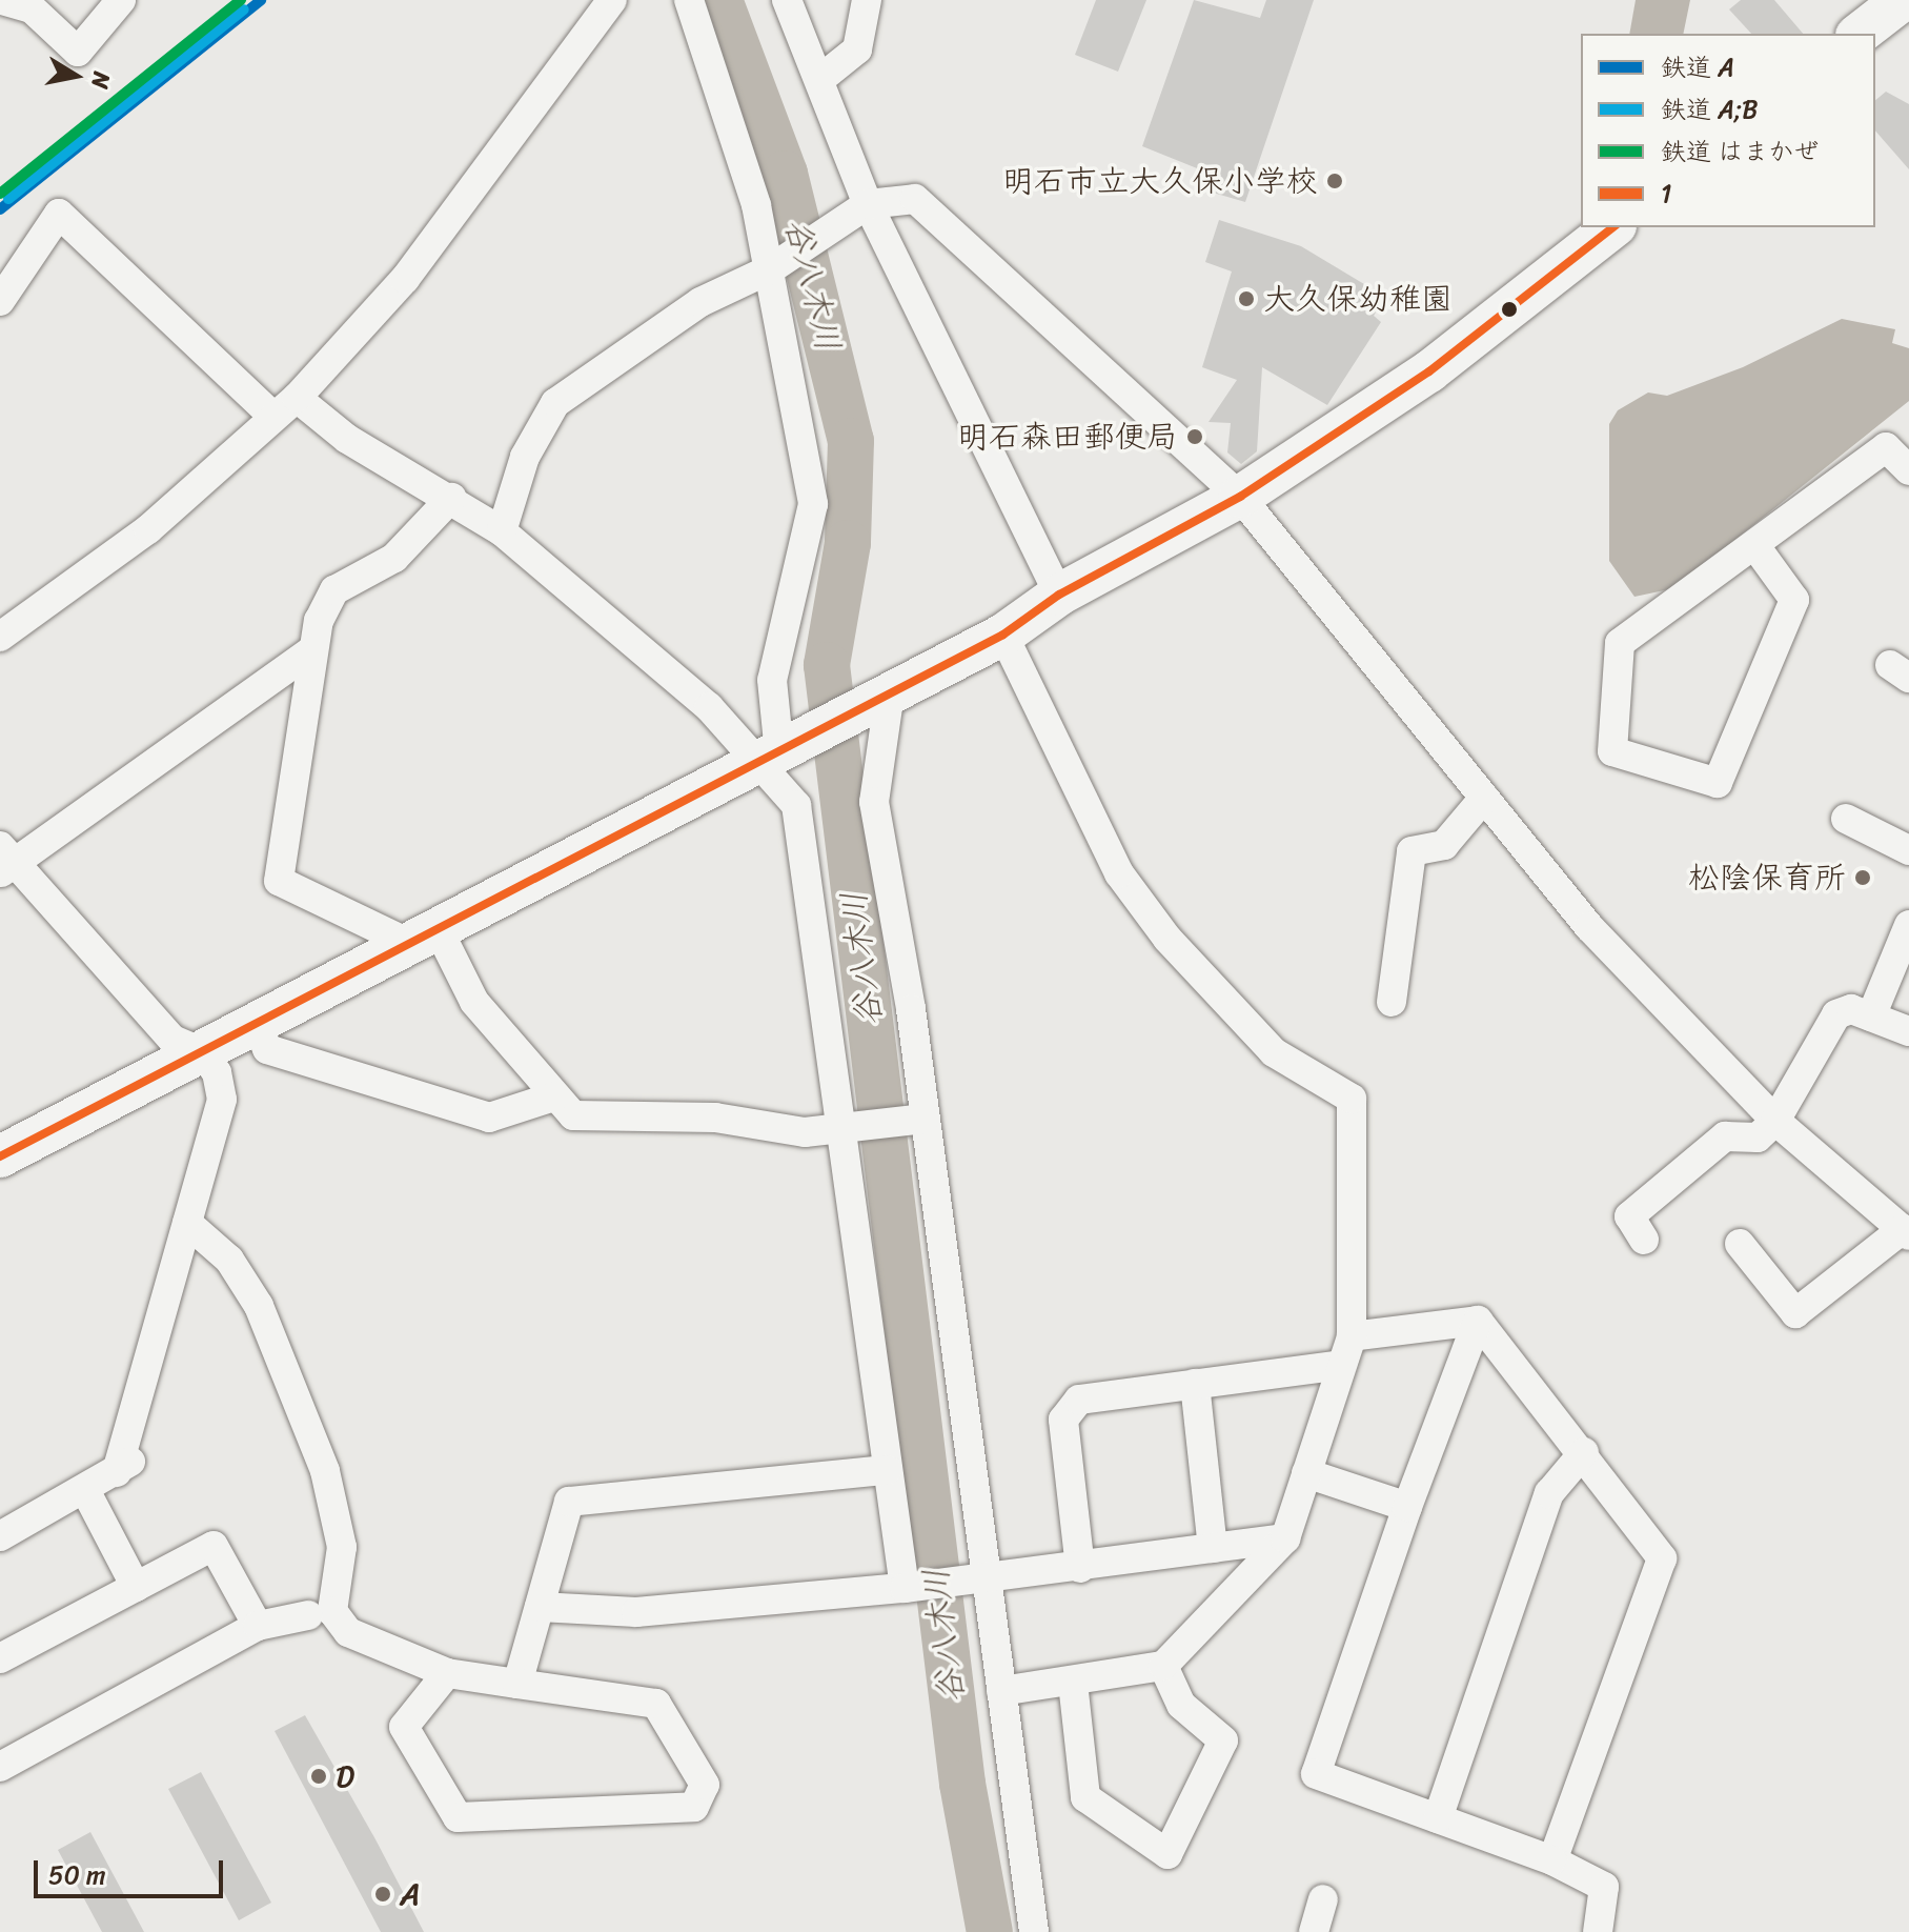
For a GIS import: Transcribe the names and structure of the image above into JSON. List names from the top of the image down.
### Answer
{
  "water": ["谷八木川"],
  "places": [
    "明石市立大久保小学校",
    "大久保幼稚園",
    "明石森田郵便局",
    "松陰保育所",
    "D",
    "A"
  ],
  "lines": [
    "rail line A",
    "rail line はまかぜ",
    "rail line A;B",
    "transit line 1"
  ],
  "legend": [
    "鉄道 A",
    "鉄道 A;B",
    "鉄道 はまかぜ",
    "1"
  ],
  "scale_bar": "50 m",
  "north": "right"
}
